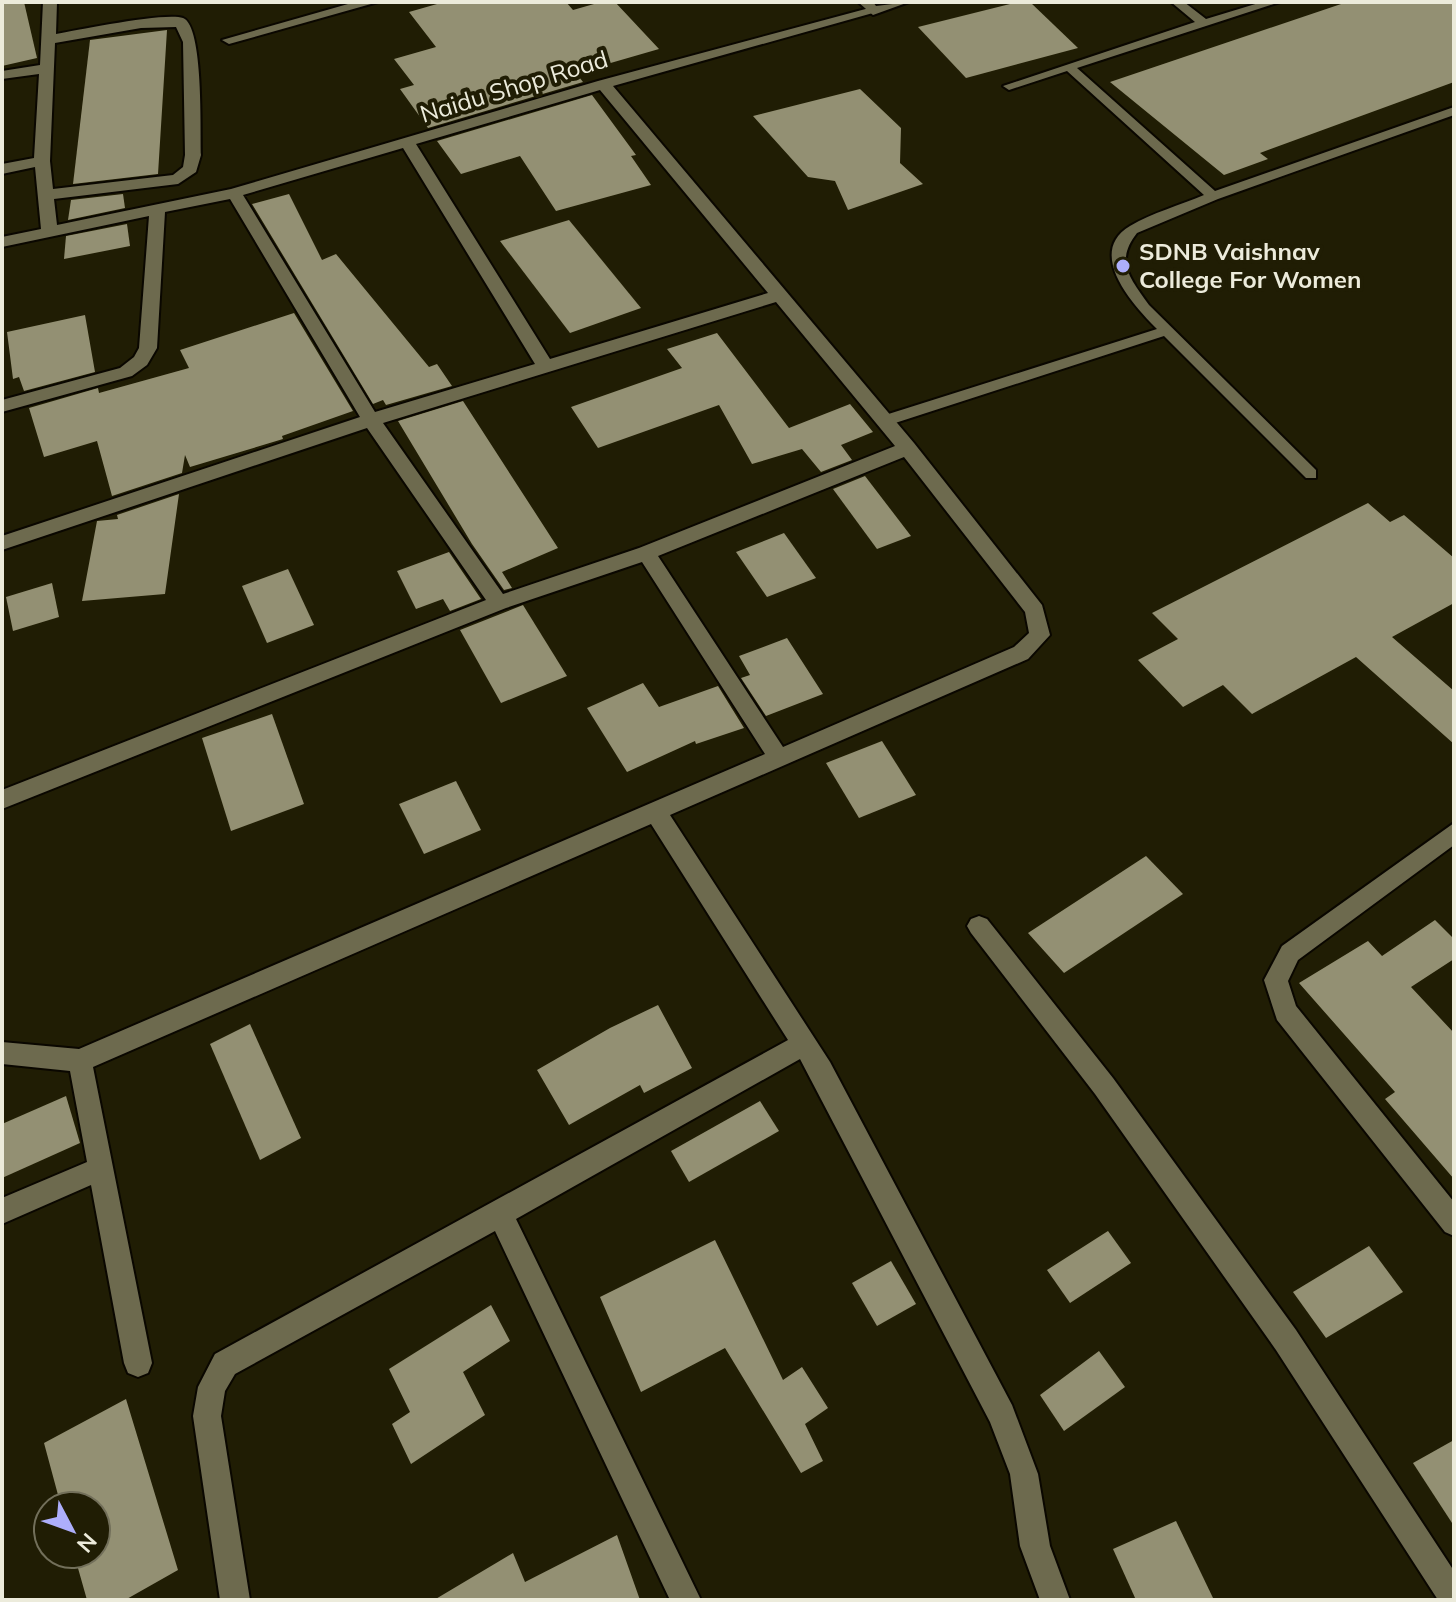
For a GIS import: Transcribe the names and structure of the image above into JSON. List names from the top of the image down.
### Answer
{
  "streets": {
    "street": ["Naidu Shop Road"]
  },
  "places": ["SDNB Vaishnav College For Women"],
  "north": "bottom right"
}
